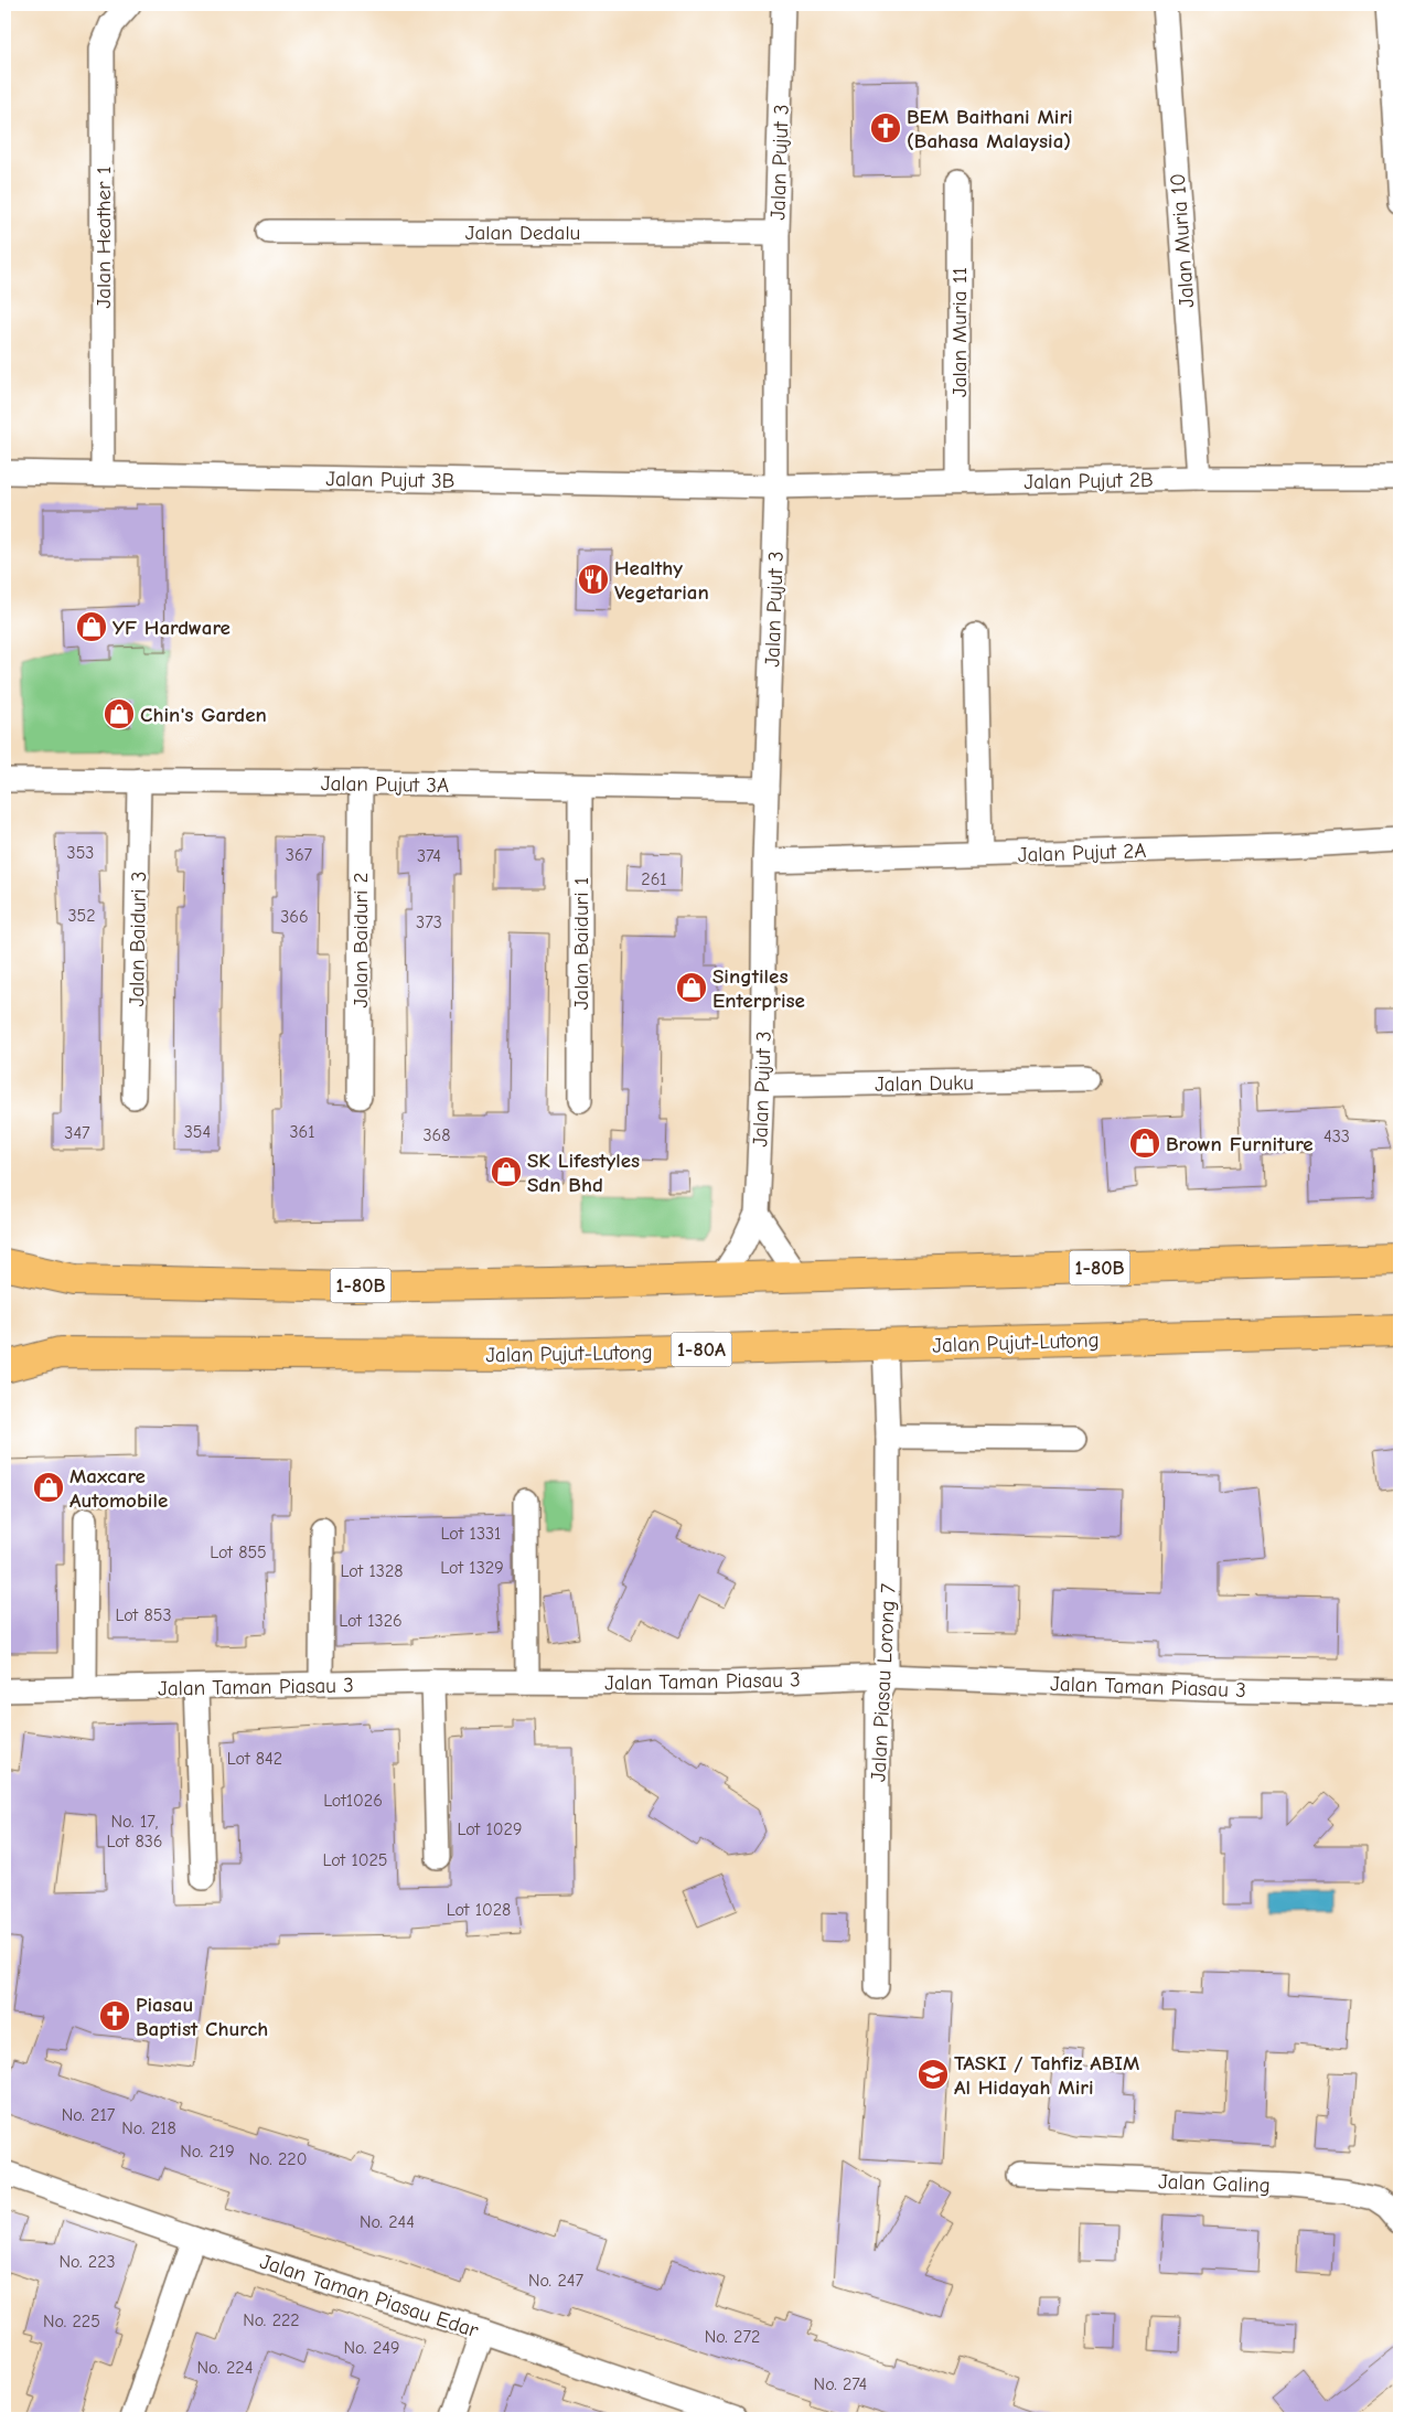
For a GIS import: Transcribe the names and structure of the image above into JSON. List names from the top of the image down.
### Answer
{
  "streets": {
    "highway": ["1-80B", "Jalan Pujut-Lutong", "1-80A"],
    "street": [
      "Jalan Pujut 3",
      "Jalan Dedalu",
      "Jalan Heather 1",
      "Jalan Muria 10",
      "Jalan Muria 11",
      "Jalan Pujut 3B",
      "Jalan Pujut 2B",
      "Jalan Pujut 3A",
      "Jalan Pujut 2A",
      "Jalan Baiduri 3",
      "Jalan Baiduri 2",
      "Jalan Baiduri 1",
      "Jalan Duku",
      "Jalan Taman Piasau 3",
      "Jalan Piasau Lorong 7",
      "Jalan Galing",
      "Jalan Taman Piasau Edar"
    ]
  },
  "crossings": [
    ["Jalan Pujut 3", "Jalan Dedalu"],
    ["Jalan Pujut 3", "Jalan Pujut 3B"],
    ["Jalan Pujut 3", "Jalan Pujut 2B"],
    ["Jalan Pujut 3", "Jalan Pujut 3A"],
    ["Jalan Pujut 3", "Jalan Pujut 2A"],
    ["Jalan Pujut 3", "Jalan Duku"],
    ["Jalan Pujut 3", "1-80B"],
    ["Jalan Heather 1", "Jalan Pujut 3B"],
    ["Jalan Muria 10", "Jalan Pujut 2B"],
    ["Jalan Muria 11", "Jalan Pujut 2B"],
    ["Jalan Pujut 3B", "Jalan Pujut 2B"],
    ["Jalan Pujut 3A", "Jalan Baiduri 3"],
    ["Jalan Pujut 3A", "Jalan Baiduri 2"],
    ["Jalan Pujut 3A", "Jalan Baiduri 1"],
    ["Jalan Pujut-Lutong", "Jalan Piasau Lorong 7"],
    ["Jalan Taman Piasau 3", "Jalan Piasau Lorong 7"]
  ],
  "places": {
    "church": ["BEM Baithani Miri (Bahasa Malaysia)", "Piasau Baptist Church"],
    "restaurant": ["Healthy Vegetarian"],
    "shop": [
      "YF Hardware",
      "Chin's Garden",
      "Singtiles Enterprise",
      "Brown Furniture",
      "SK Lifestyles Sdn Bhd",
      "Maxcare Automobile"
    ],
    "school or university": ["TASKI / Tahfiz ABIM Al Hidayah Miri"]
  },
  "house_numbers": [
    "353",
    "367",
    "374",
    "261",
    "352",
    "366",
    "373",
    "354",
    "361",
    "347",
    "368",
    "433",
    "Lot 1331",
    "Lot 855",
    "Lot 1329",
    "Lot 1328",
    "Lot 853",
    "Lot 1326",
    "Lot 842",
    "Lot1026",
    "No. 17, Lot 836",
    "Lot 1029",
    "Lot 1025",
    "Lot 1028",
    "No. 217",
    "No. 218",
    "No. 219",
    "No. 220",
    "No. 244",
    "No. 223",
    "No. 247",
    "No. 222",
    "No. 225",
    "No. 272",
    "No. 249",
    "No. 224",
    "No. 274"
  ]
}
